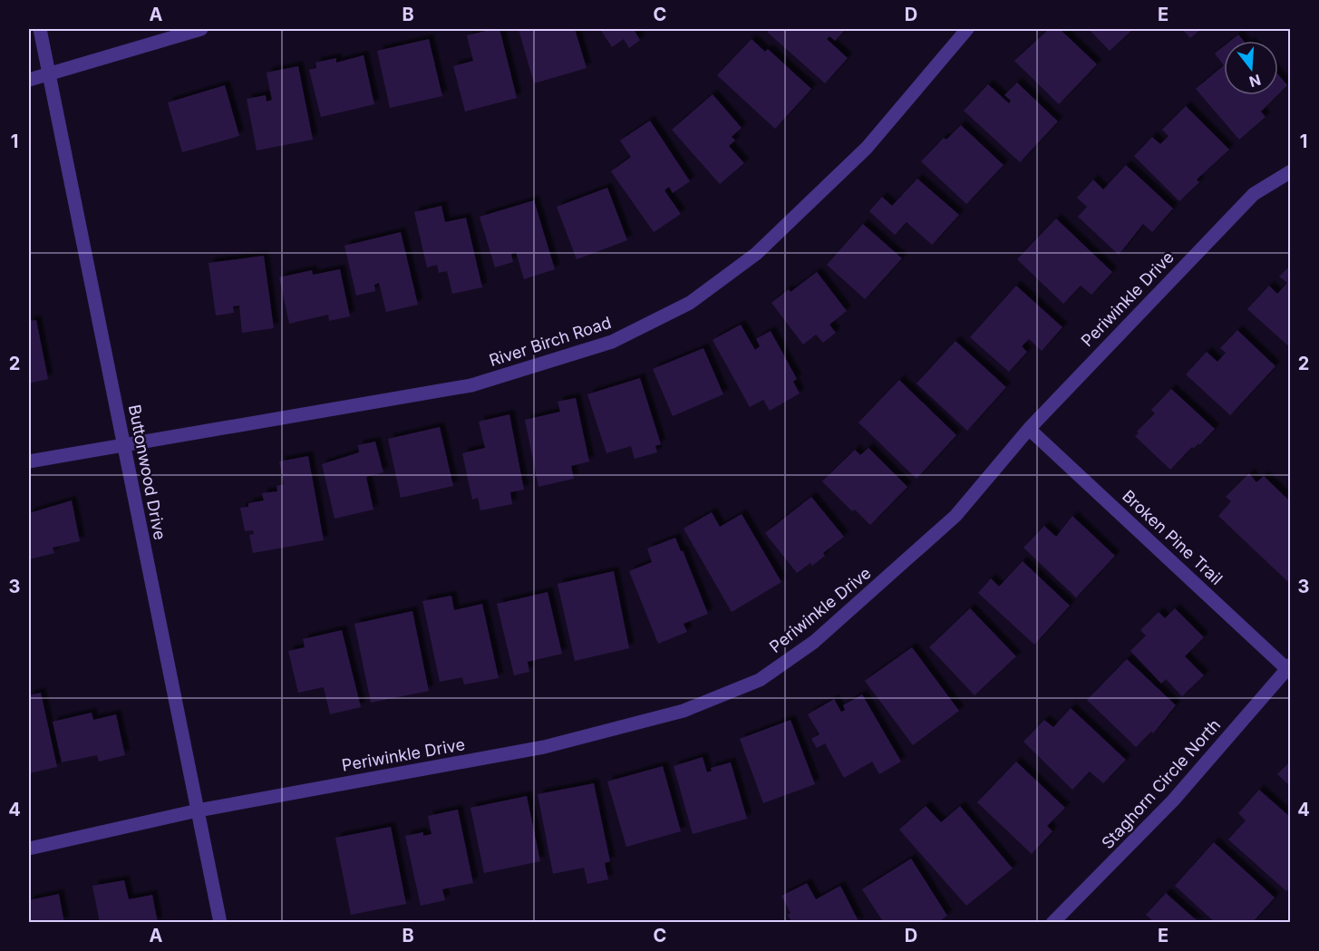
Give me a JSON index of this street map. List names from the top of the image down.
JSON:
{
  "streets": {
    "street": [
      "Periwinkle Drive",
      "River Birch Road",
      "Buttonwood Drive",
      "Broken Pine Trail",
      "Staghorn Circle North"
    ]
  },
  "crossings": [
    ["Periwinkle Drive", "Buttonwood Drive"],
    ["Periwinkle Drive", "Broken Pine Trail"],
    ["River Birch Road", "Buttonwood Drive"],
    ["Broken Pine Trail", "Staghorn Circle North"]
  ],
  "north": "bottom",
  "grid": {
    "columns": [
      "A",
      "B",
      "C",
      "D",
      "E"
    ],
    "rows": [
      "1",
      "2",
      "3",
      "4"
    ]
  }
}
